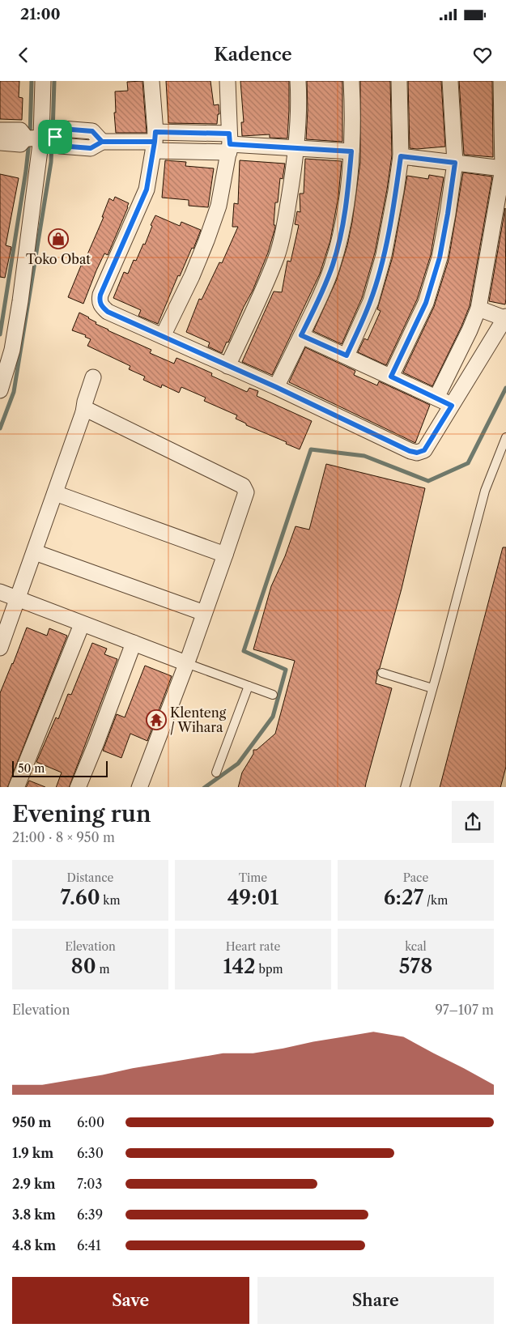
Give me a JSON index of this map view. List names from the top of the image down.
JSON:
{
  "places": {
    "shop": ["Toko Obat"],
    "temple": ["Klenteng / Wihara"]
  },
  "scale_bar": "50 m",
  "page": {
    "status": "21:00",
    "header": "Kadence",
    "scale": "50 m",
    "heading": ["Evening run", "21:00 · 8 × 950 m"],
    "stats": [
      ["Distance", "7.60 km"],
      ["Time", "49:01"],
      ["Pace", "6:27 /km"],
      ["Elevation", "80 m"],
      ["Heart rate", "142 bpm"],
      ["kcal", "578"]
    ],
    "chart": ["Elevation", "97–107 m"],
    "list": [
      {
        "name": "950 m",
        "note": "6:00"
      },
      {
        "name": "1.9 km",
        "note": "6:30"
      },
      {
        "name": "2.9 km",
        "note": "7:03"
      },
      {
        "name": "3.8 km",
        "note": "6:39"
      },
      {
        "name": "4.8 km",
        "note": "6:41"
      }
    ],
    "buttons": ["Save", "Share"]
  }
}
